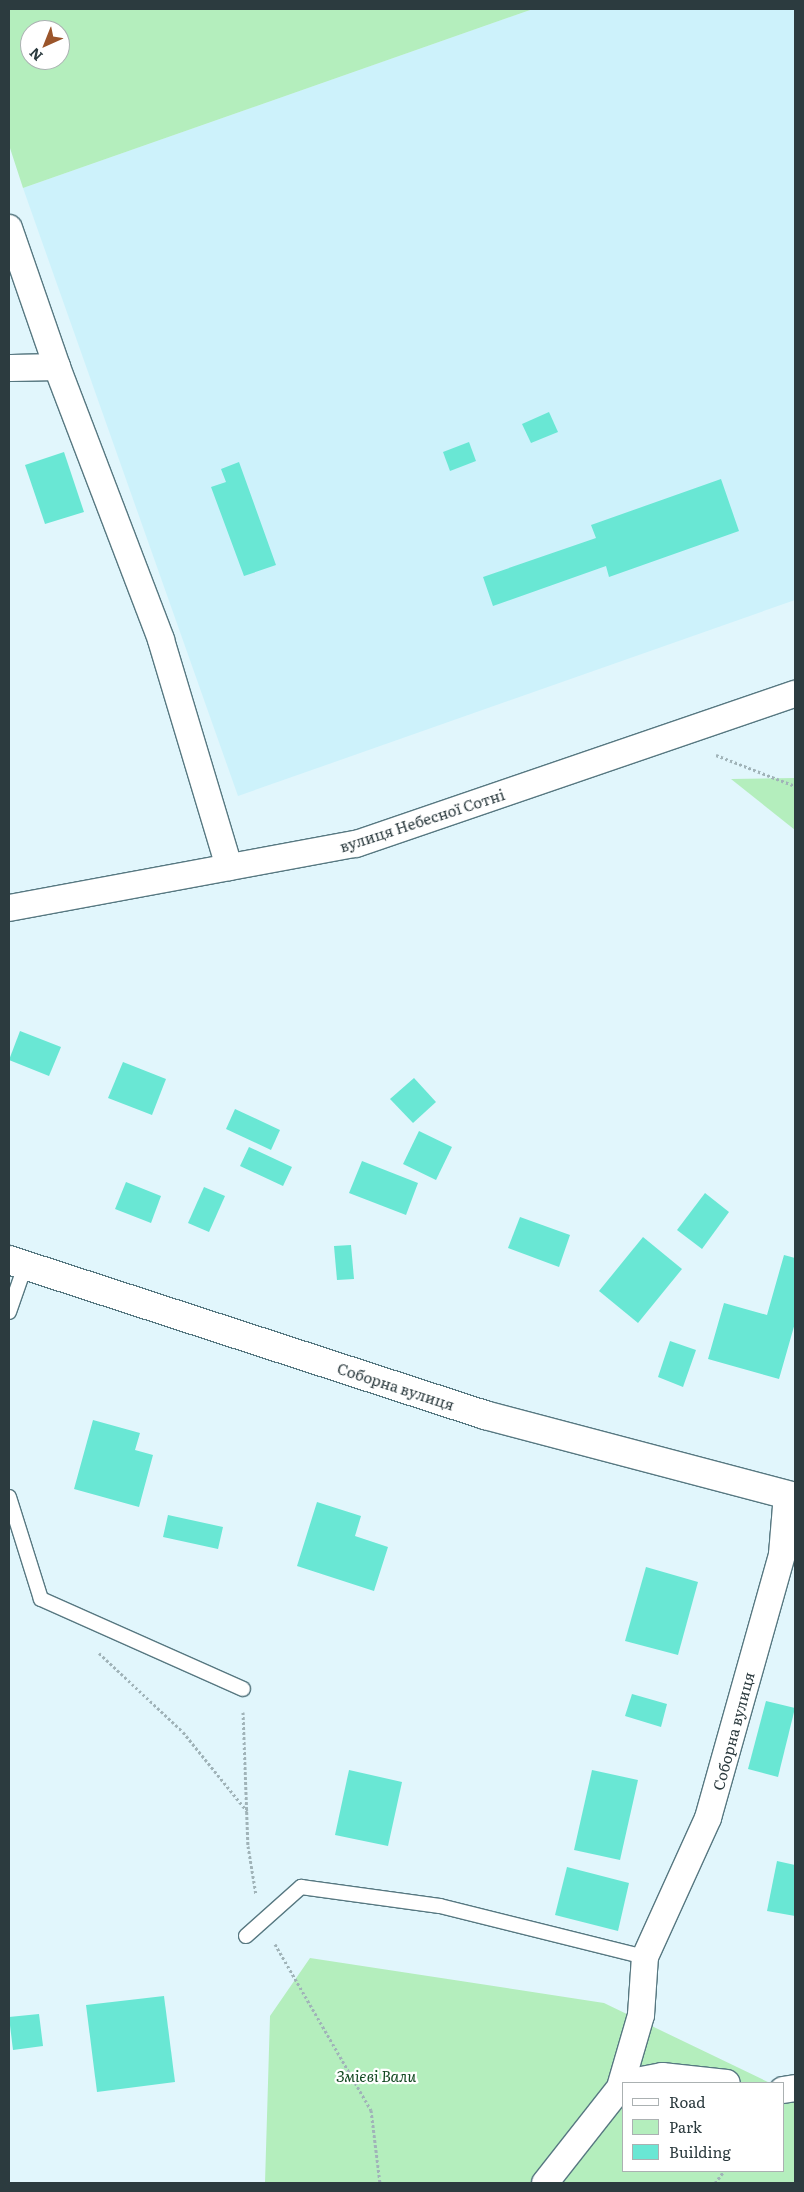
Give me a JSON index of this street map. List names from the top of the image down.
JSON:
{
  "streets": {
    "main road": ["Соборна вулиця"],
    "street": ["вулиця Небесної Сотні"]
  },
  "parks": ["Змієві Вали"],
  "legend": ["Road", "Park", "Building"],
  "north": "bottom left"
}
